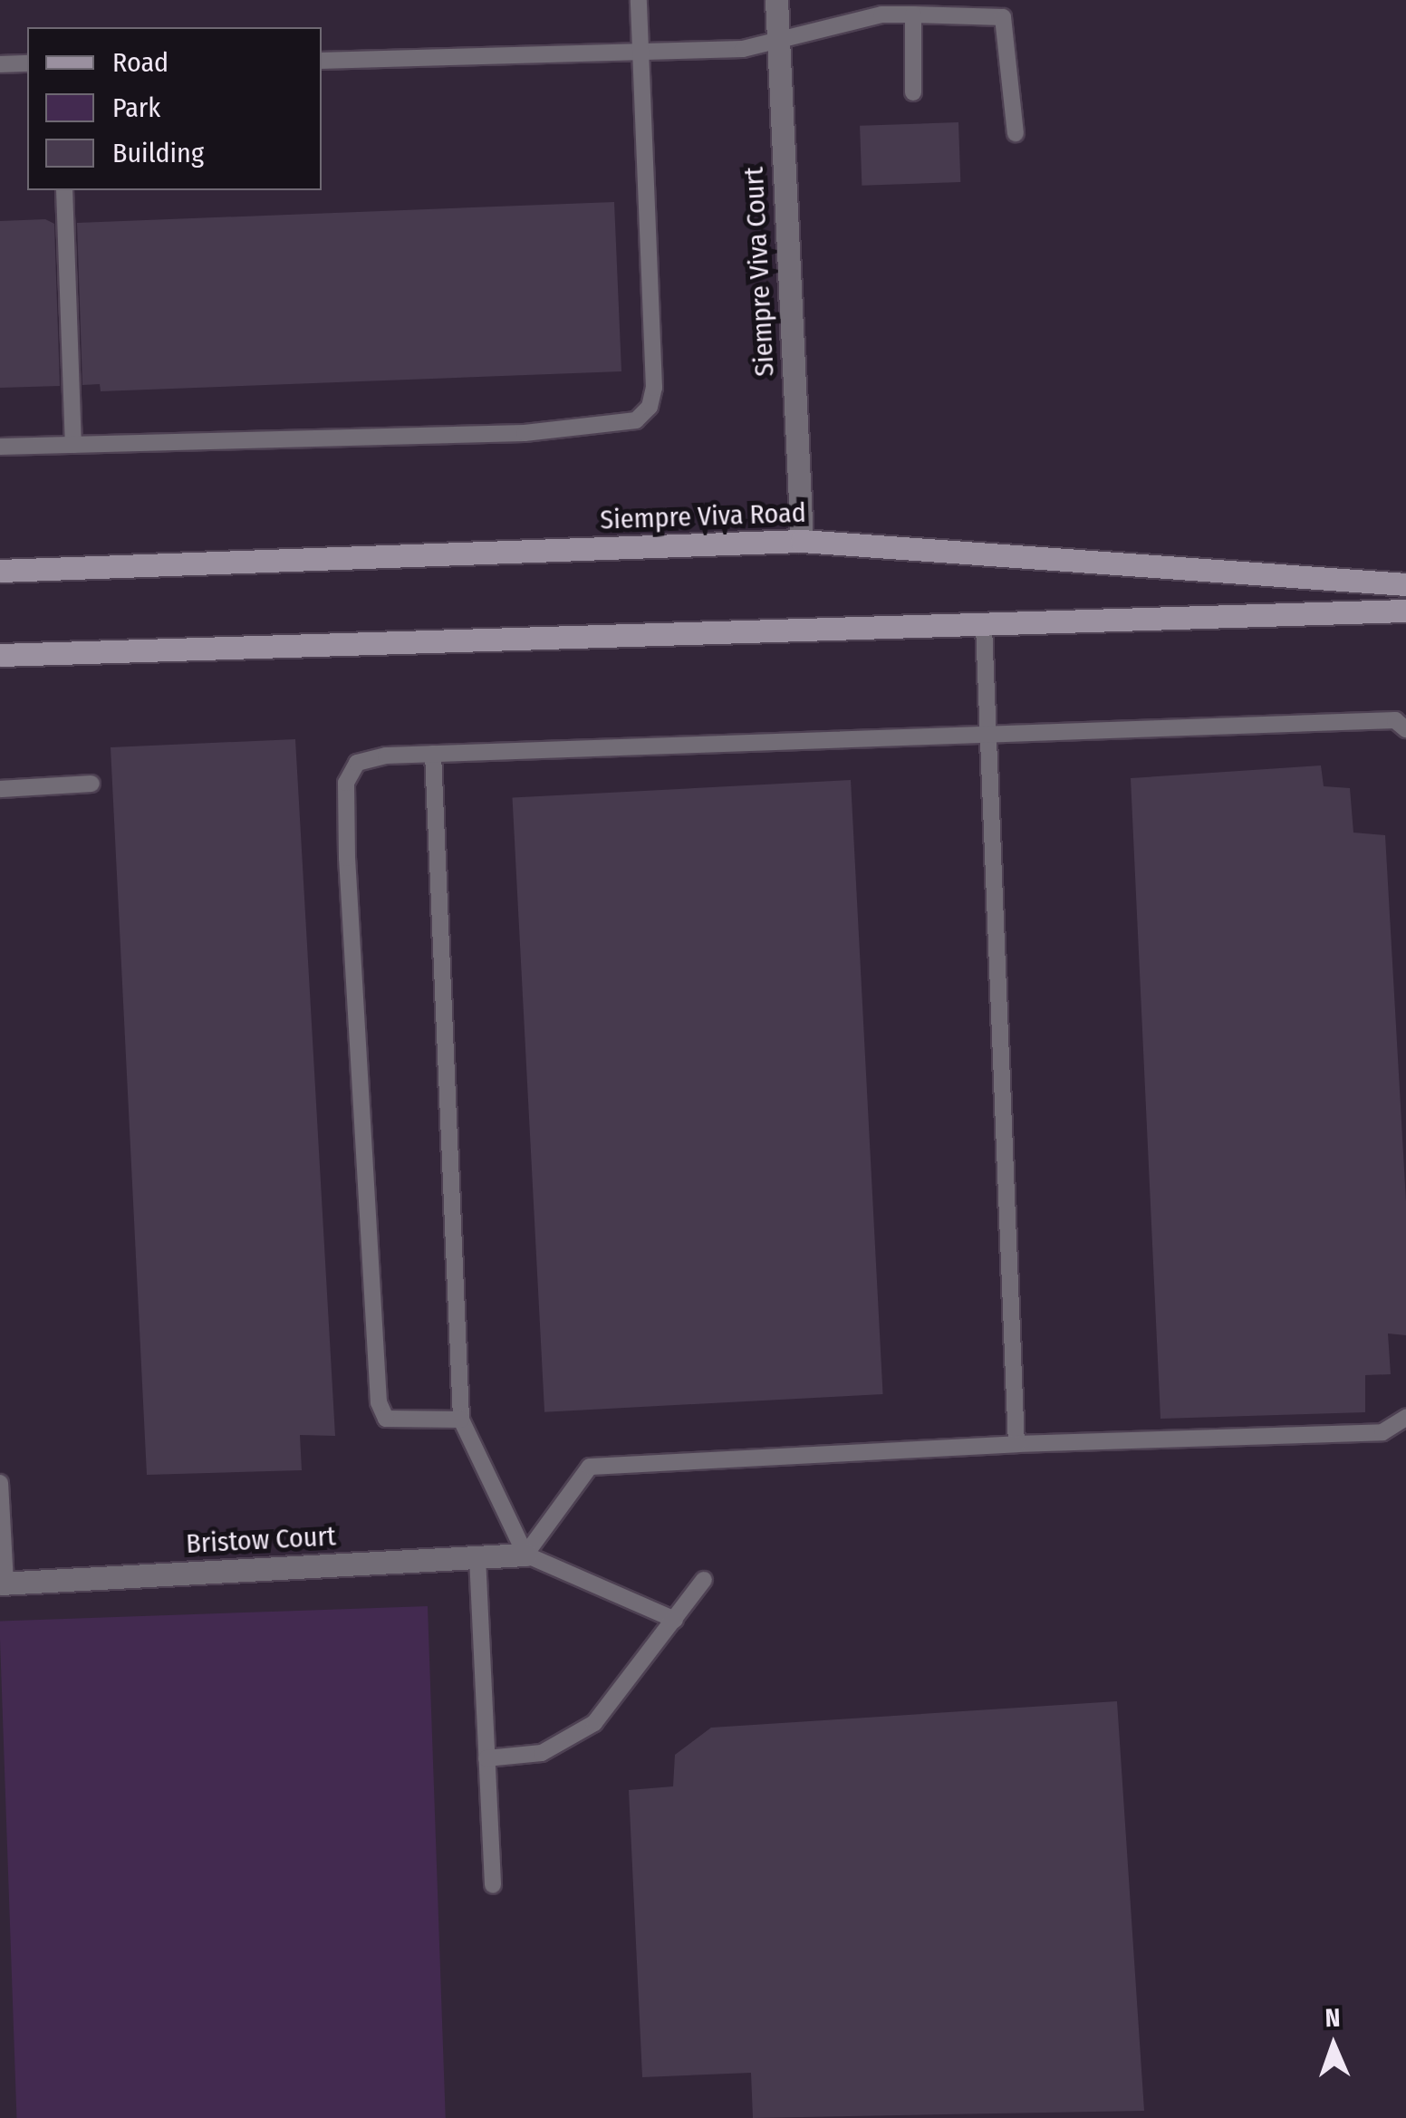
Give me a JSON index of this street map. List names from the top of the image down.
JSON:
{
  "streets": {
    "main road": ["Siempre Viva Road"],
    "street": ["Siempre Viva Court", "Bristow Court"]
  },
  "crossings": [
    ["Siempre Viva Court", "Siempre Viva Road"]
  ],
  "legend": ["Road", "Park", "Building"],
  "north": "top"
}
